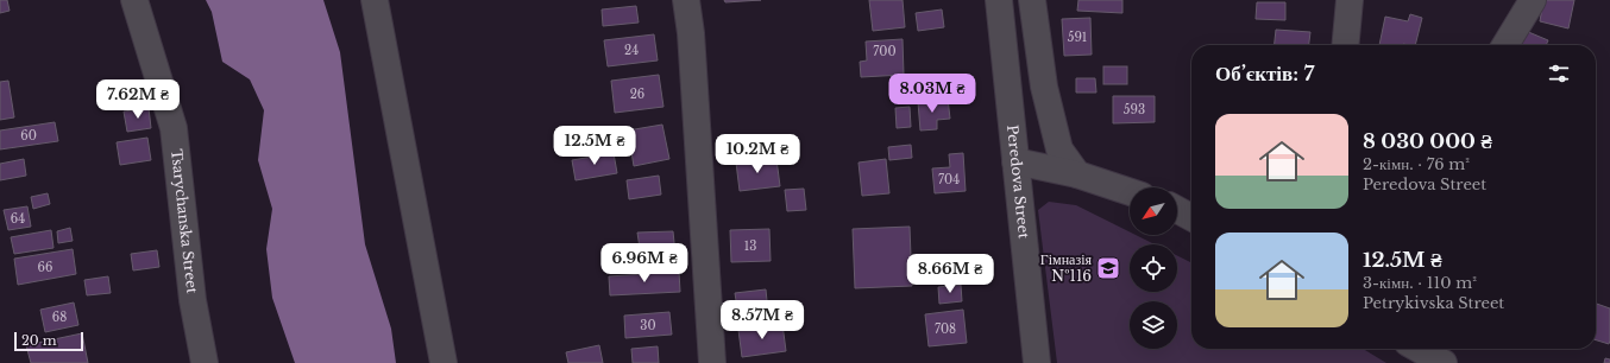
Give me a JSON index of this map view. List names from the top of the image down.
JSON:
{
  "streets": {
    "street": ["Peredova Street", "Tsarychanska Street"]
  },
  "places": {
    "school or university": ["Гімназія №116"]
  },
  "house_numbers": [
    "591",
    "24",
    "700",
    "26",
    "593",
    "60",
    "704",
    "64",
    "13",
    "66",
    "68",
    "30",
    "708"
  ],
  "scale_bar": "20 m",
  "north": "bottom left",
  "page": {
    "heading": "Об’єктів: 7",
    "price": [
      "8.03M ₴",
      "7.62M ₴",
      "12.5M ₴",
      "10.2M ₴",
      "6.96M ₴",
      "8.66M ₴",
      "8.57M ₴"
    ],
    "list": [
      {
        "name": "8 030 000 ₴",
        "note": "2-кімн. · 76 m² · Peredova Street"
      },
      {
        "name": "12.5M ₴",
        "note": "3-кімн. · 110 m² · Petrykivska Street"
      }
    ],
    "scale": "20 m"
  }
}
